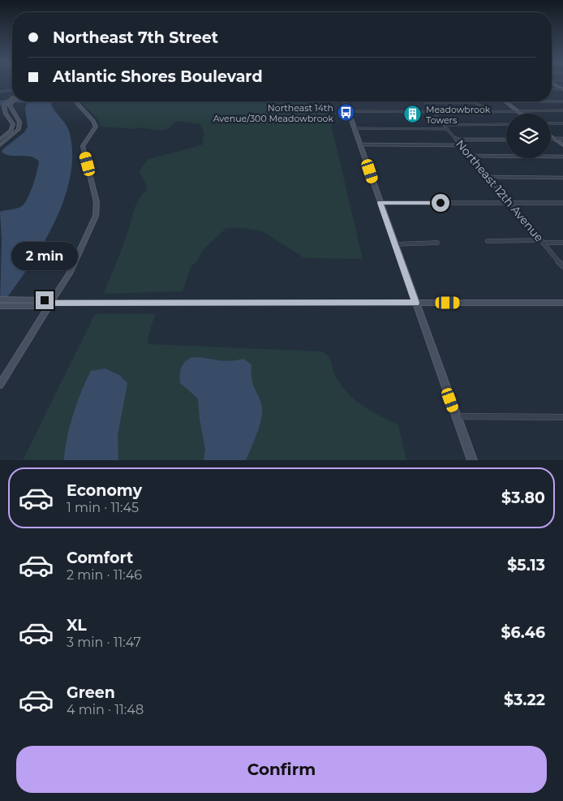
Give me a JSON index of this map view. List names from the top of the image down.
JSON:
{
  "streets": {
    "street": ["Northeast 12th Avenue"]
  },
  "places": {
    "bus stop": ["Northeast 14th Avenue/300 Meadowbrook"],
    "building": ["Meadowbrook Towers"]
  },
  "page": {
    "banner": ["Northeast 7th Street", "Atlantic Shores Boulevard"],
    "bubble": "2 min",
    "list": [
      {
        "name": "Economy",
        "note": "1 min · 11:45",
        "value": "$3.80"
      },
      {
        "name": "Comfort",
        "note": "2 min · 11:46",
        "value": "$5.13"
      },
      {
        "name": "XL",
        "note": "3 min · 11:47",
        "value": "$6.46"
      },
      {
        "name": "Green",
        "note": "4 min · 11:48",
        "value": "$3.22"
      }
    ],
    "buttons": "Confirm"
  }
}
